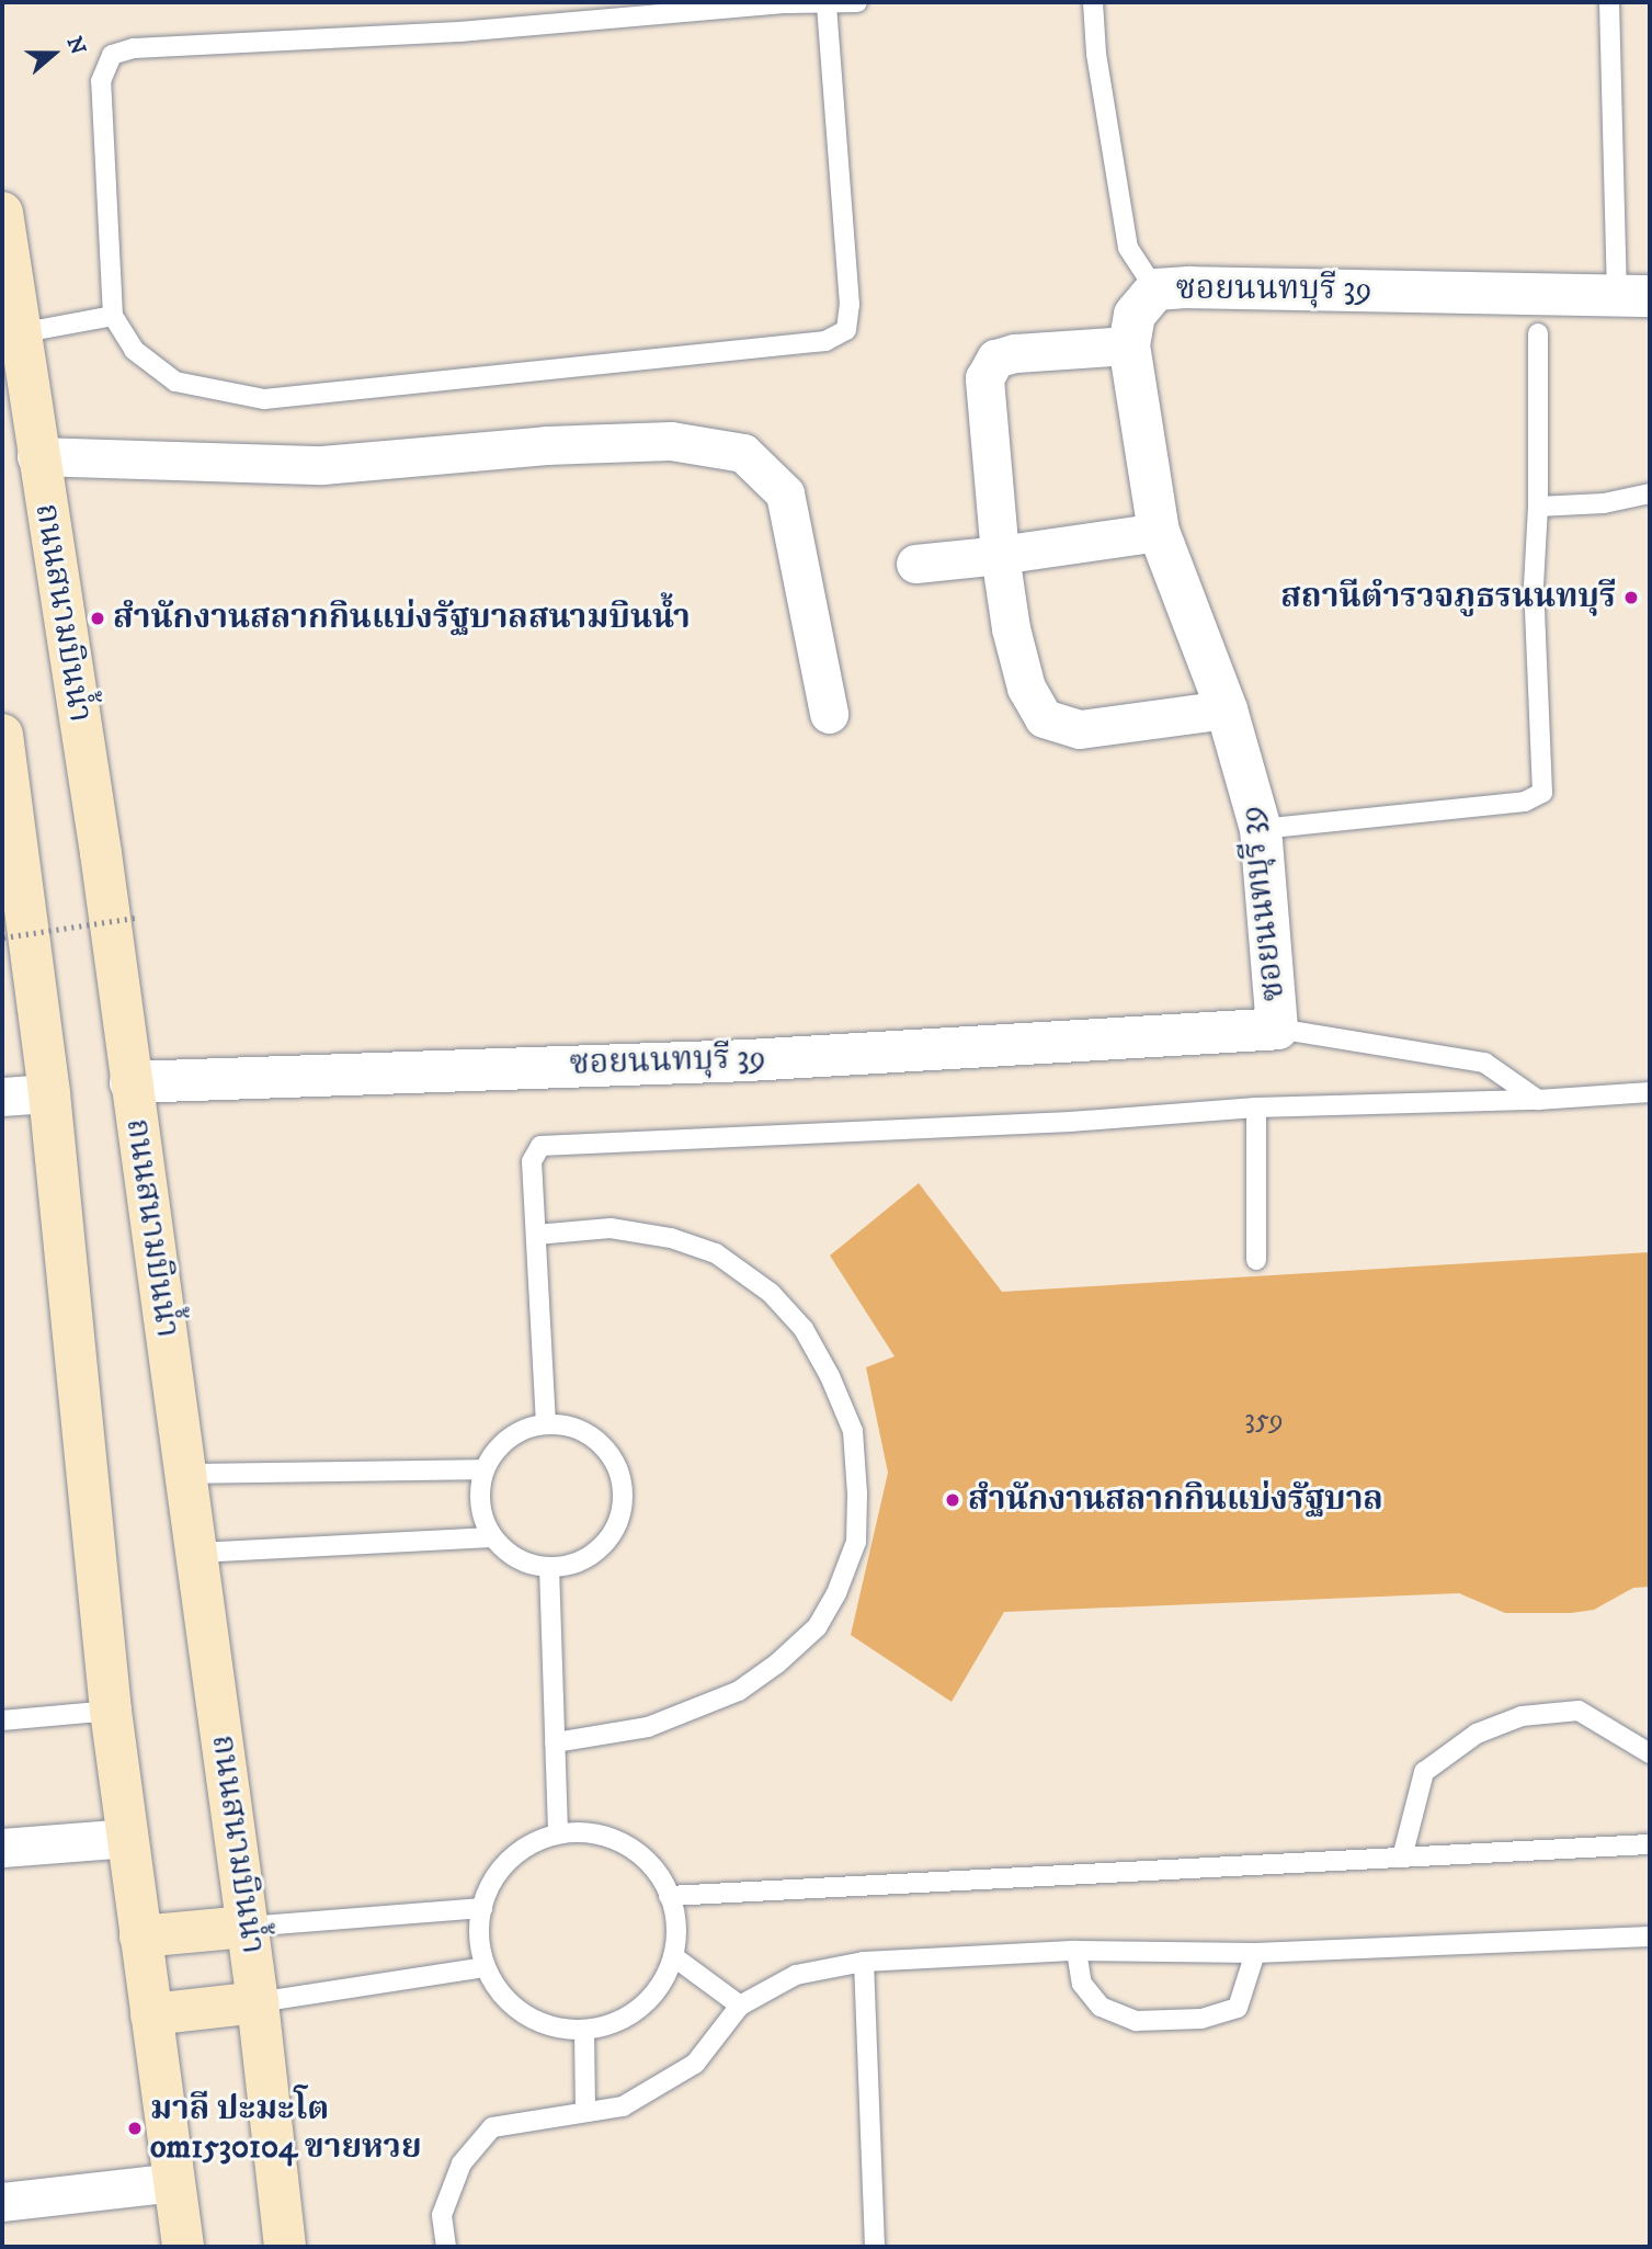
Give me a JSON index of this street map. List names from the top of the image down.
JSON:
{
  "streets": {
    "main road": ["ถนนสนามบินน้ำ"],
    "street": ["ซอยนนทบุรี 39"]
  },
  "crossings": [
    ["ซอยนนทบุรี 39", "ถนนสนามบินน้ำ"]
  ],
  "places": [
    "สถานีตำรวจภูธรนนทบุรี",
    "สำนักงานสลากกินแบ่งรัฐบาลสนามบินน้ำ",
    "สำนักงานสลากกินแบ่งรัฐบาล",
    "มาลี ปะมะโต om1530104 ขายหวย"
  ],
  "house_numbers": ["359"],
  "north": "right"
}
